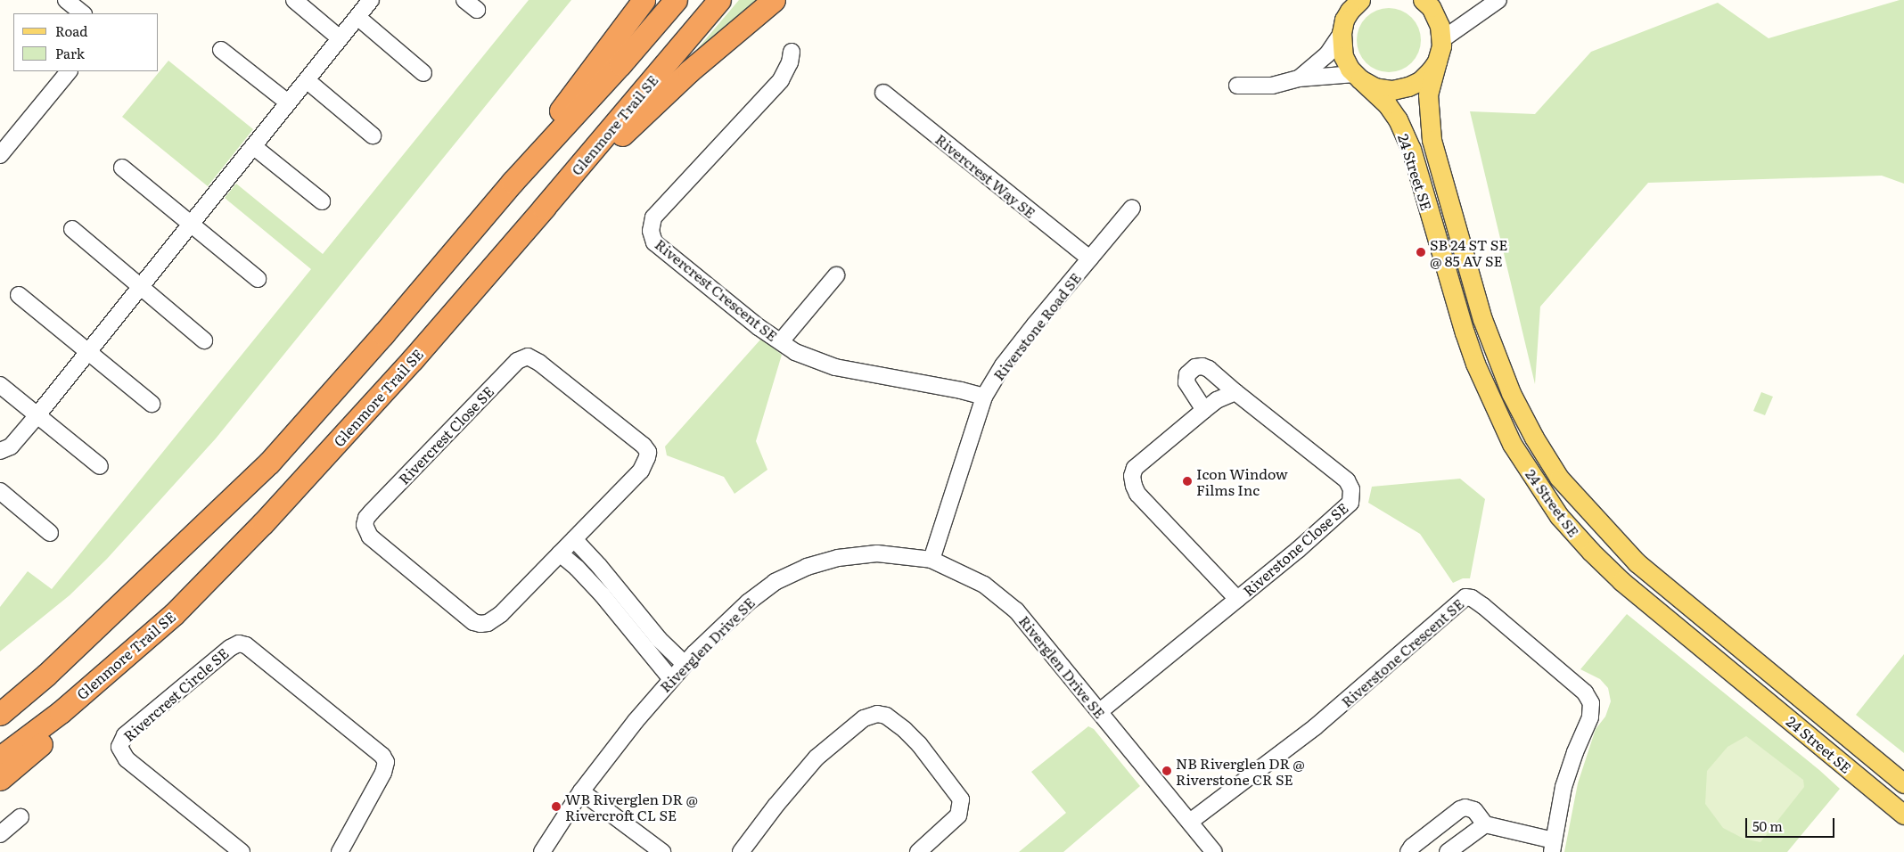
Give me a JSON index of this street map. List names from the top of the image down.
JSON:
{
  "streets": {
    "highway": ["Glenmore Trail SE"],
    "main road": ["24 Street SE"],
    "street": [
      "Rivercrest Way SE",
      "Rivercrest Crescent SE",
      "Riverstone Road SE",
      "Rivercrest Close SE",
      "Riverstone Close SE",
      "Riverglen Drive SE",
      "Riverstone Crescent SE",
      "Rivercrest Circle SE"
    ]
  },
  "crossings": [
    ["Rivercrest Way SE", "Riverstone Road SE"],
    ["Rivercrest Crescent SE", "Riverstone Road SE"],
    ["Riverstone Road SE", "Riverglen Drive SE"],
    ["Riverstone Close SE", "Riverglen Drive SE"],
    ["Riverglen Drive SE", "Riverstone Crescent SE"]
  ],
  "places": [
    "SB 24 ST SE @ 85 AV SE",
    "Icon Window Films Inc",
    "NB Riverglen DR @ Riverstone CR SE",
    "WB Riverglen DR @ Rivercroft CL SE"
  ],
  "legend": ["Road", "Park"],
  "scale_bar": "50 m"
}
